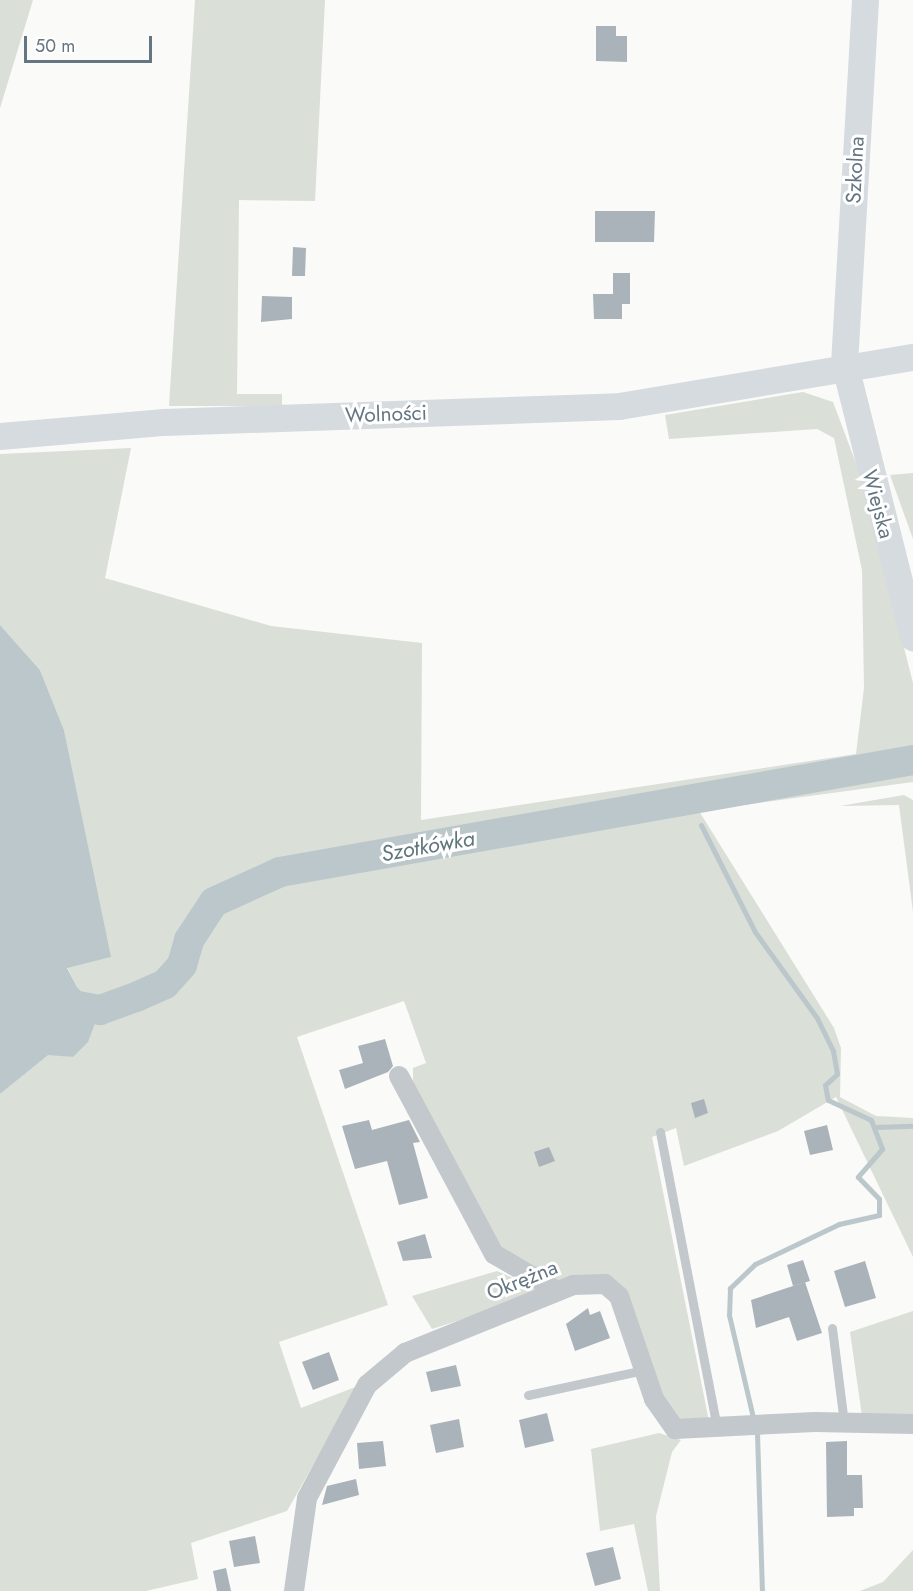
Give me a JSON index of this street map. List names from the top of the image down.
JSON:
{
  "streets": {
    "main road": ["Szkolna", "Wolności", "Wiejska"],
    "street": ["Okrężna"]
  },
  "crossings": [
    ["Szkolna", "Wolności"],
    ["Szkolna", "Wiejska"],
    ["Wolności", "Wiejska"]
  ],
  "water": ["Szotkówka"],
  "scale_bar": "50 m"
}
